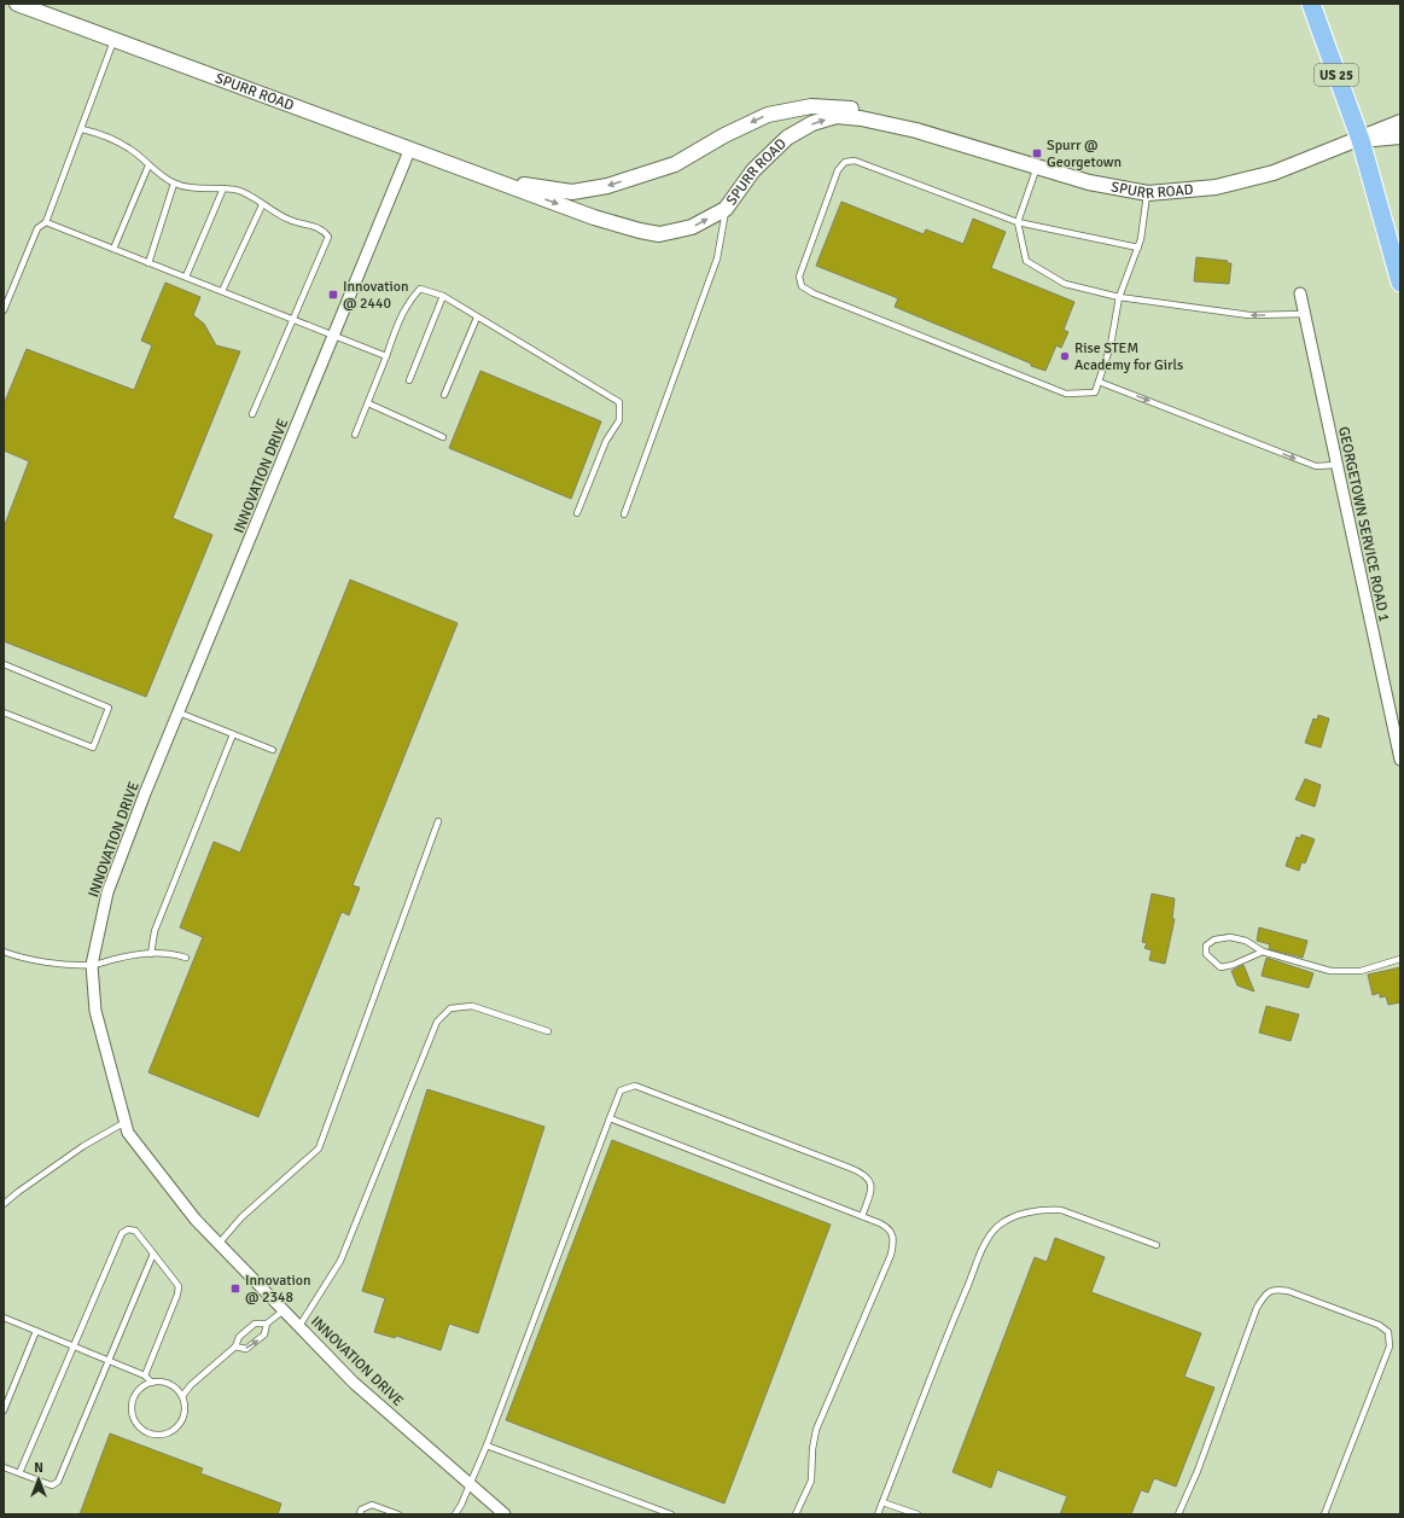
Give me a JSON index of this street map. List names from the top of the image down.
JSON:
{
  "streets": {
    "main road": ["US 25"],
    "street": ["SPURR ROAD", "INNOVATION DRIVE", "GEORGETOWN SERVICE ROAD 1"]
  },
  "crossings": [
    ["US 25", "SPURR ROAD"],
    ["SPURR ROAD", "INNOVATION DRIVE"]
  ],
  "places": {
    "transit": ["Spurr @ Georgetown", "Innovation @ 2440", "Innovation @ 2348"],
    "other": ["Rise STEM Academy for Girls"]
  },
  "north": "top"
}
